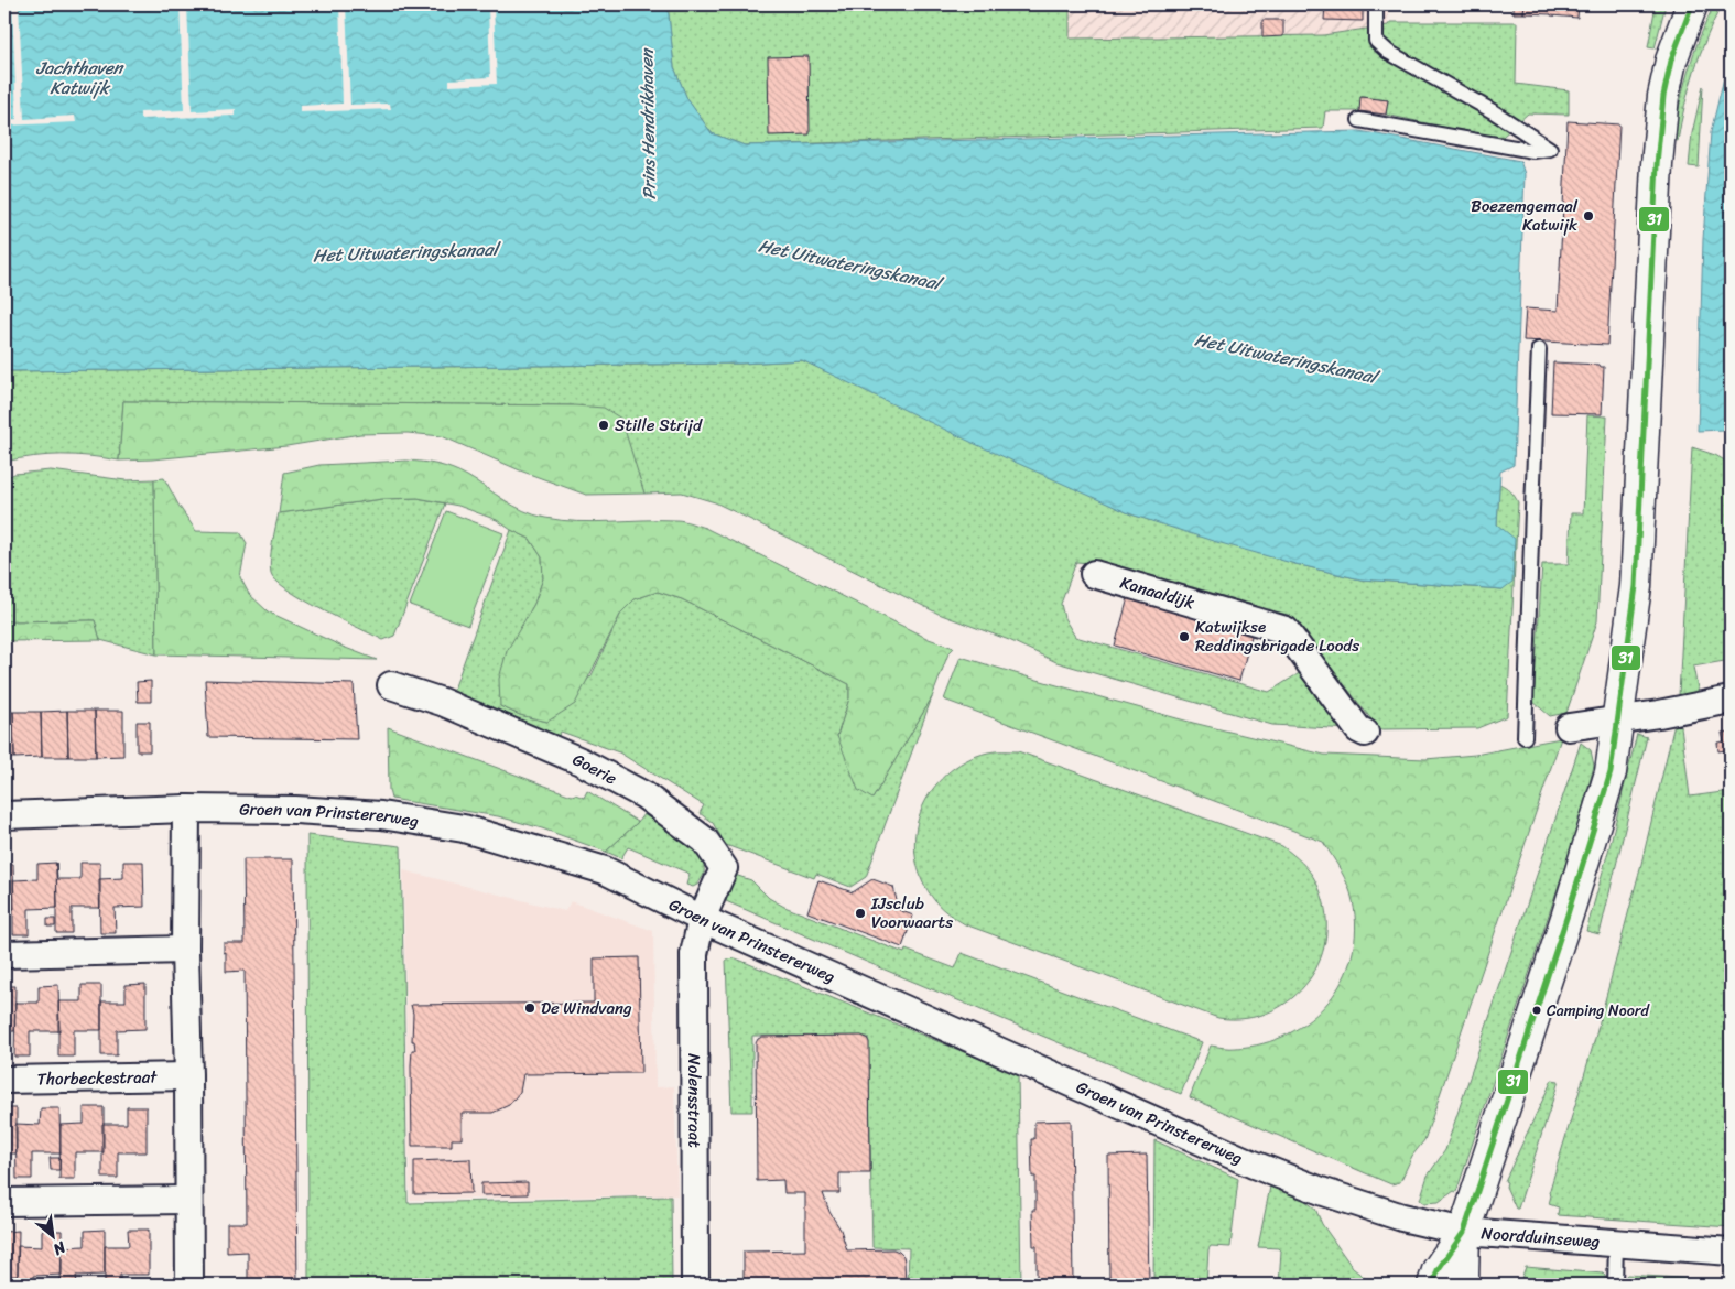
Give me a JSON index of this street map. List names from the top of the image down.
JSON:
{
  "streets": {
    "street": [
      "Kanaaldijk",
      "Goerie",
      "Groen van Prinstererweg",
      "Thorbeckestraat",
      "Nolensstraat",
      "Noordduinseweg"
    ]
  },
  "crossings": [
    ["Goerie", "Groen van Prinstererweg"],
    ["Goerie", "Nolensstraat"],
    ["Groen van Prinstererweg", "Nolensstraat"],
    ["Groen van Prinstererweg", "Noordduinseweg"]
  ],
  "water": ["Jachthaven Katwijk", "Prins Hendrikhaven", "Het Uitwateringskanaal"],
  "places": [
    "Boezemgemaal Katwijk",
    "Stille Strijd",
    "Katwijkse Reddingsbrigade Loods",
    "IJsclub Voorwaarts",
    "De Windvang",
    "Camping Noord"
  ],
  "lines": ["transit line 31"],
  "north": "bottom right"
}
